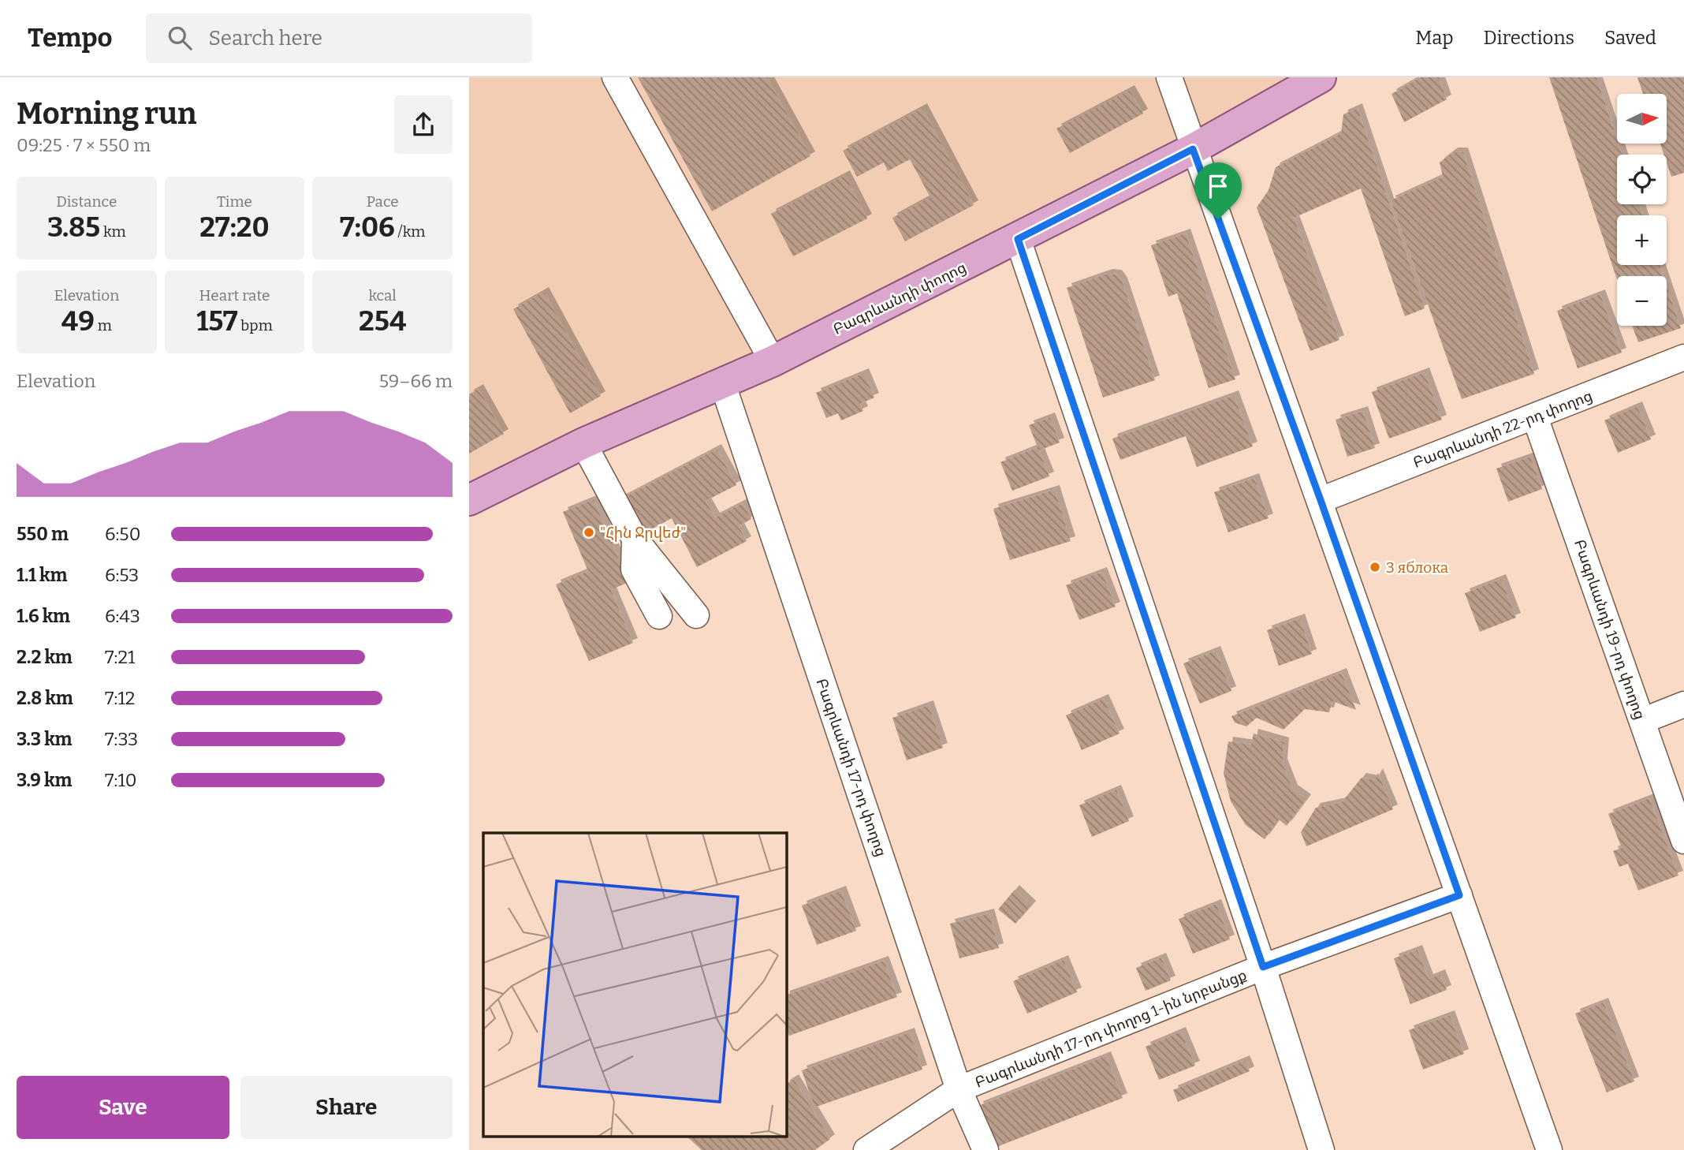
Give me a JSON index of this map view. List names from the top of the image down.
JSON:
{
  "streets": {
    "main road": ["Բագրևանդի փողոց"],
    "street": [
      "Բագրևանդի 22-րդ փողոց",
      "Բագրևանդի 19-րդ փողոց",
      "Բագրևանդի 17-րդ փողոց",
      "Բագրևանդի 17-րդ փողոց 1-ին նրբանցք"
    ]
  },
  "crossings": [
    ["Բագրևանդի փողոց", "Բագրևանդի 17-րդ փողոց"],
    ["Բագրևանդի 22-րդ փողոց", "Բագրևանդի 19-րդ փողոց"],
    ["Բագրևանդի 17-րդ փողոց", "Բագրևանդի 17-րդ փողոց 1-ին նրբանցք"]
  ],
  "places": ["\"Հին Ջրվեժ\"", "3 яблока"],
  "north": "right",
  "page": {
    "header": "Tempo",
    "search": "Search here",
    "nav": ["Map", "Directions", "Saved"],
    "heading": ["Morning run", "09:25 · 7 × 550 m"],
    "map_buttons": ["+", "−"],
    "stats": [
      ["Distance", "3.85 km"],
      ["Time", "27:20"],
      ["Pace", "7:06 /km"],
      ["Elevation", "49 m"],
      ["Heart rate", "157 bpm"],
      ["kcal", "254"]
    ],
    "chart": ["Elevation", "59–66 m"],
    "list": [
      {
        "name": "550 m",
        "note": "6:50"
      },
      {
        "name": "1.1 km",
        "note": "6:53"
      },
      {
        "name": "1.6 km",
        "note": "6:43"
      },
      {
        "name": "2.2 km",
        "note": "7:21"
      },
      {
        "name": "2.8 km",
        "note": "7:12"
      },
      {
        "name": "3.3 km",
        "note": "7:33"
      },
      {
        "name": "3.9 km",
        "note": "7:10"
      }
    ],
    "buttons": ["Save", "Share"]
  }
}
